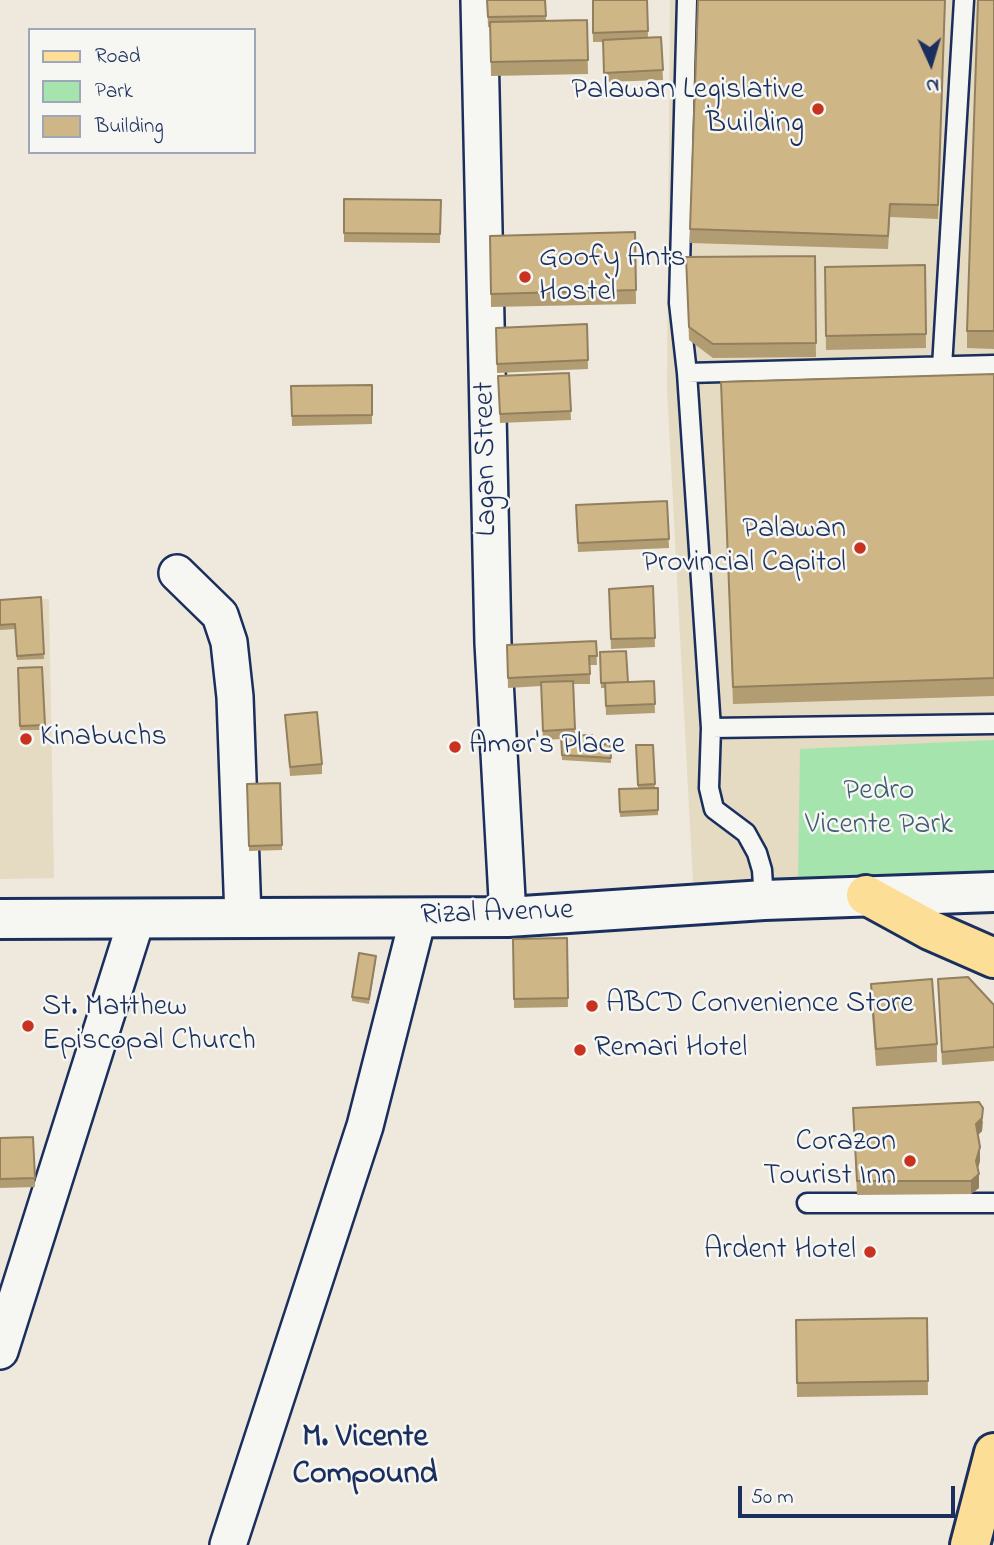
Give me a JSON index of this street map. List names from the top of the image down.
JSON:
{
  "streets": {
    "street": ["Lagan Street", "Rizal Avenue"]
  },
  "crossings": [
    ["Lagan Street", "Rizal Avenue"]
  ],
  "districts": ["M. Vicente Compound"],
  "parks": ["Pedro Vicente Park"],
  "places": [
    "Palawan Legislative Building",
    "Goofy Ants Hostel",
    "Palawan Provincial Capitol",
    "Kinabuchs",
    "Amor's Place",
    "ABCD Convenience Store",
    "St. Matthew Episcopal Church",
    "Remari Hotel",
    "Corazon Tourist Inn",
    "Ardent Hotel"
  ],
  "legend": ["Road", "Park", "Building"],
  "scale_bar": "50 m",
  "north": "bottom"
}
